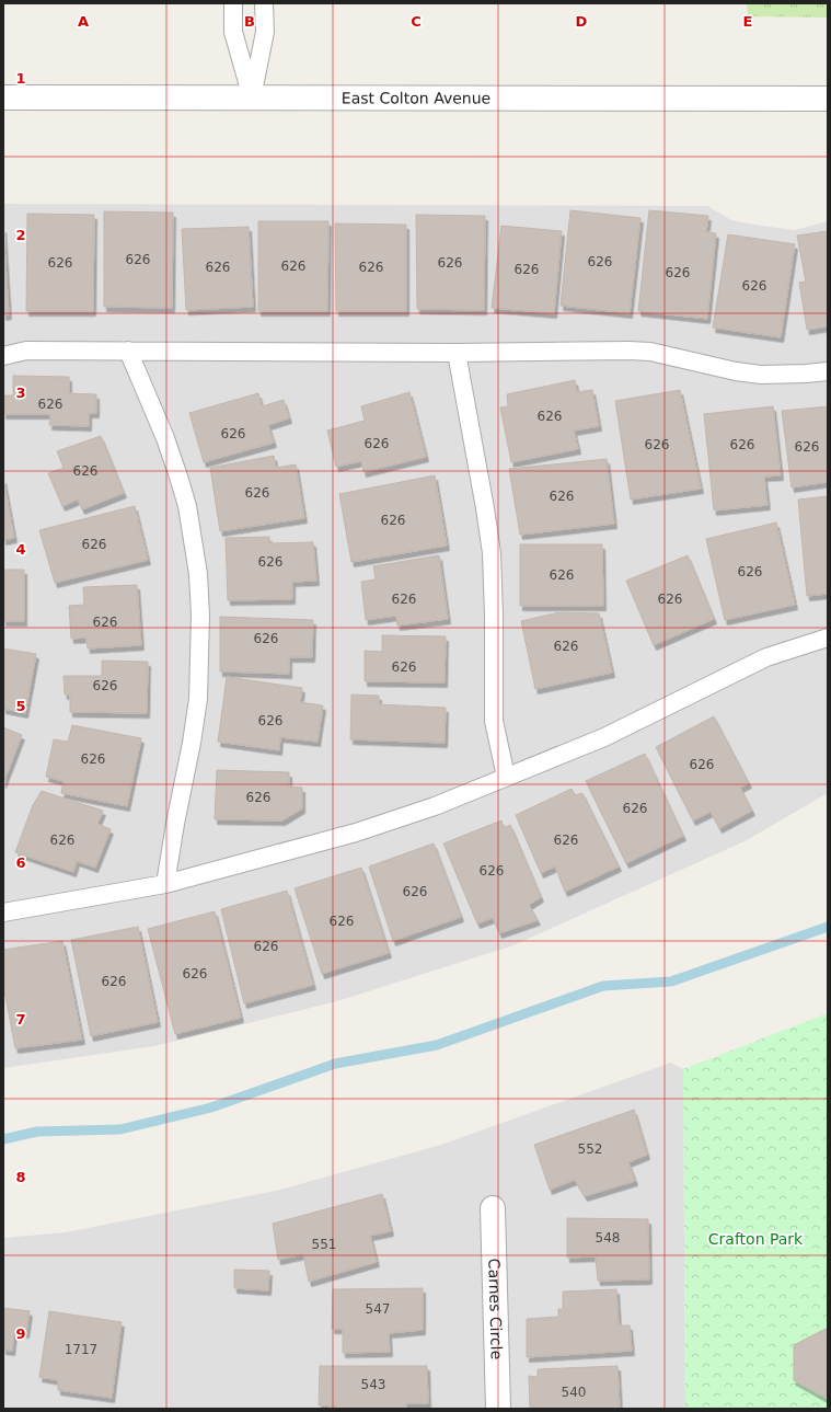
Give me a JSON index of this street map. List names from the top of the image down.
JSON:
{
  "streets": {
    "street": ["East Colton Avenue", "Carnes Circle"]
  },
  "parks": ["Crafton Park"],
  "house_numbers": [
    "626",
    "626",
    "626",
    "626",
    "626",
    "626",
    "626",
    "626",
    "626",
    "626",
    "626",
    "626",
    "626",
    "626",
    "626",
    "626",
    "626",
    "626",
    "626",
    "626",
    "626",
    "626",
    "626",
    "626",
    "626",
    "626",
    "626",
    "626",
    "626",
    "626",
    "626",
    "626",
    "626",
    "626",
    "626",
    "626",
    "626",
    "626",
    "626",
    "626",
    "626",
    "626",
    "626",
    "626",
    "626",
    "552",
    "548",
    "551",
    "547",
    "1717",
    "543",
    "540"
  ],
  "grid": {
    "columns": [
      "A",
      "B",
      "C",
      "D",
      "E"
    ],
    "rows": [
      "1",
      "2",
      "3",
      "4",
      "5",
      "6",
      "7",
      "8",
      "9"
    ]
  }
}
